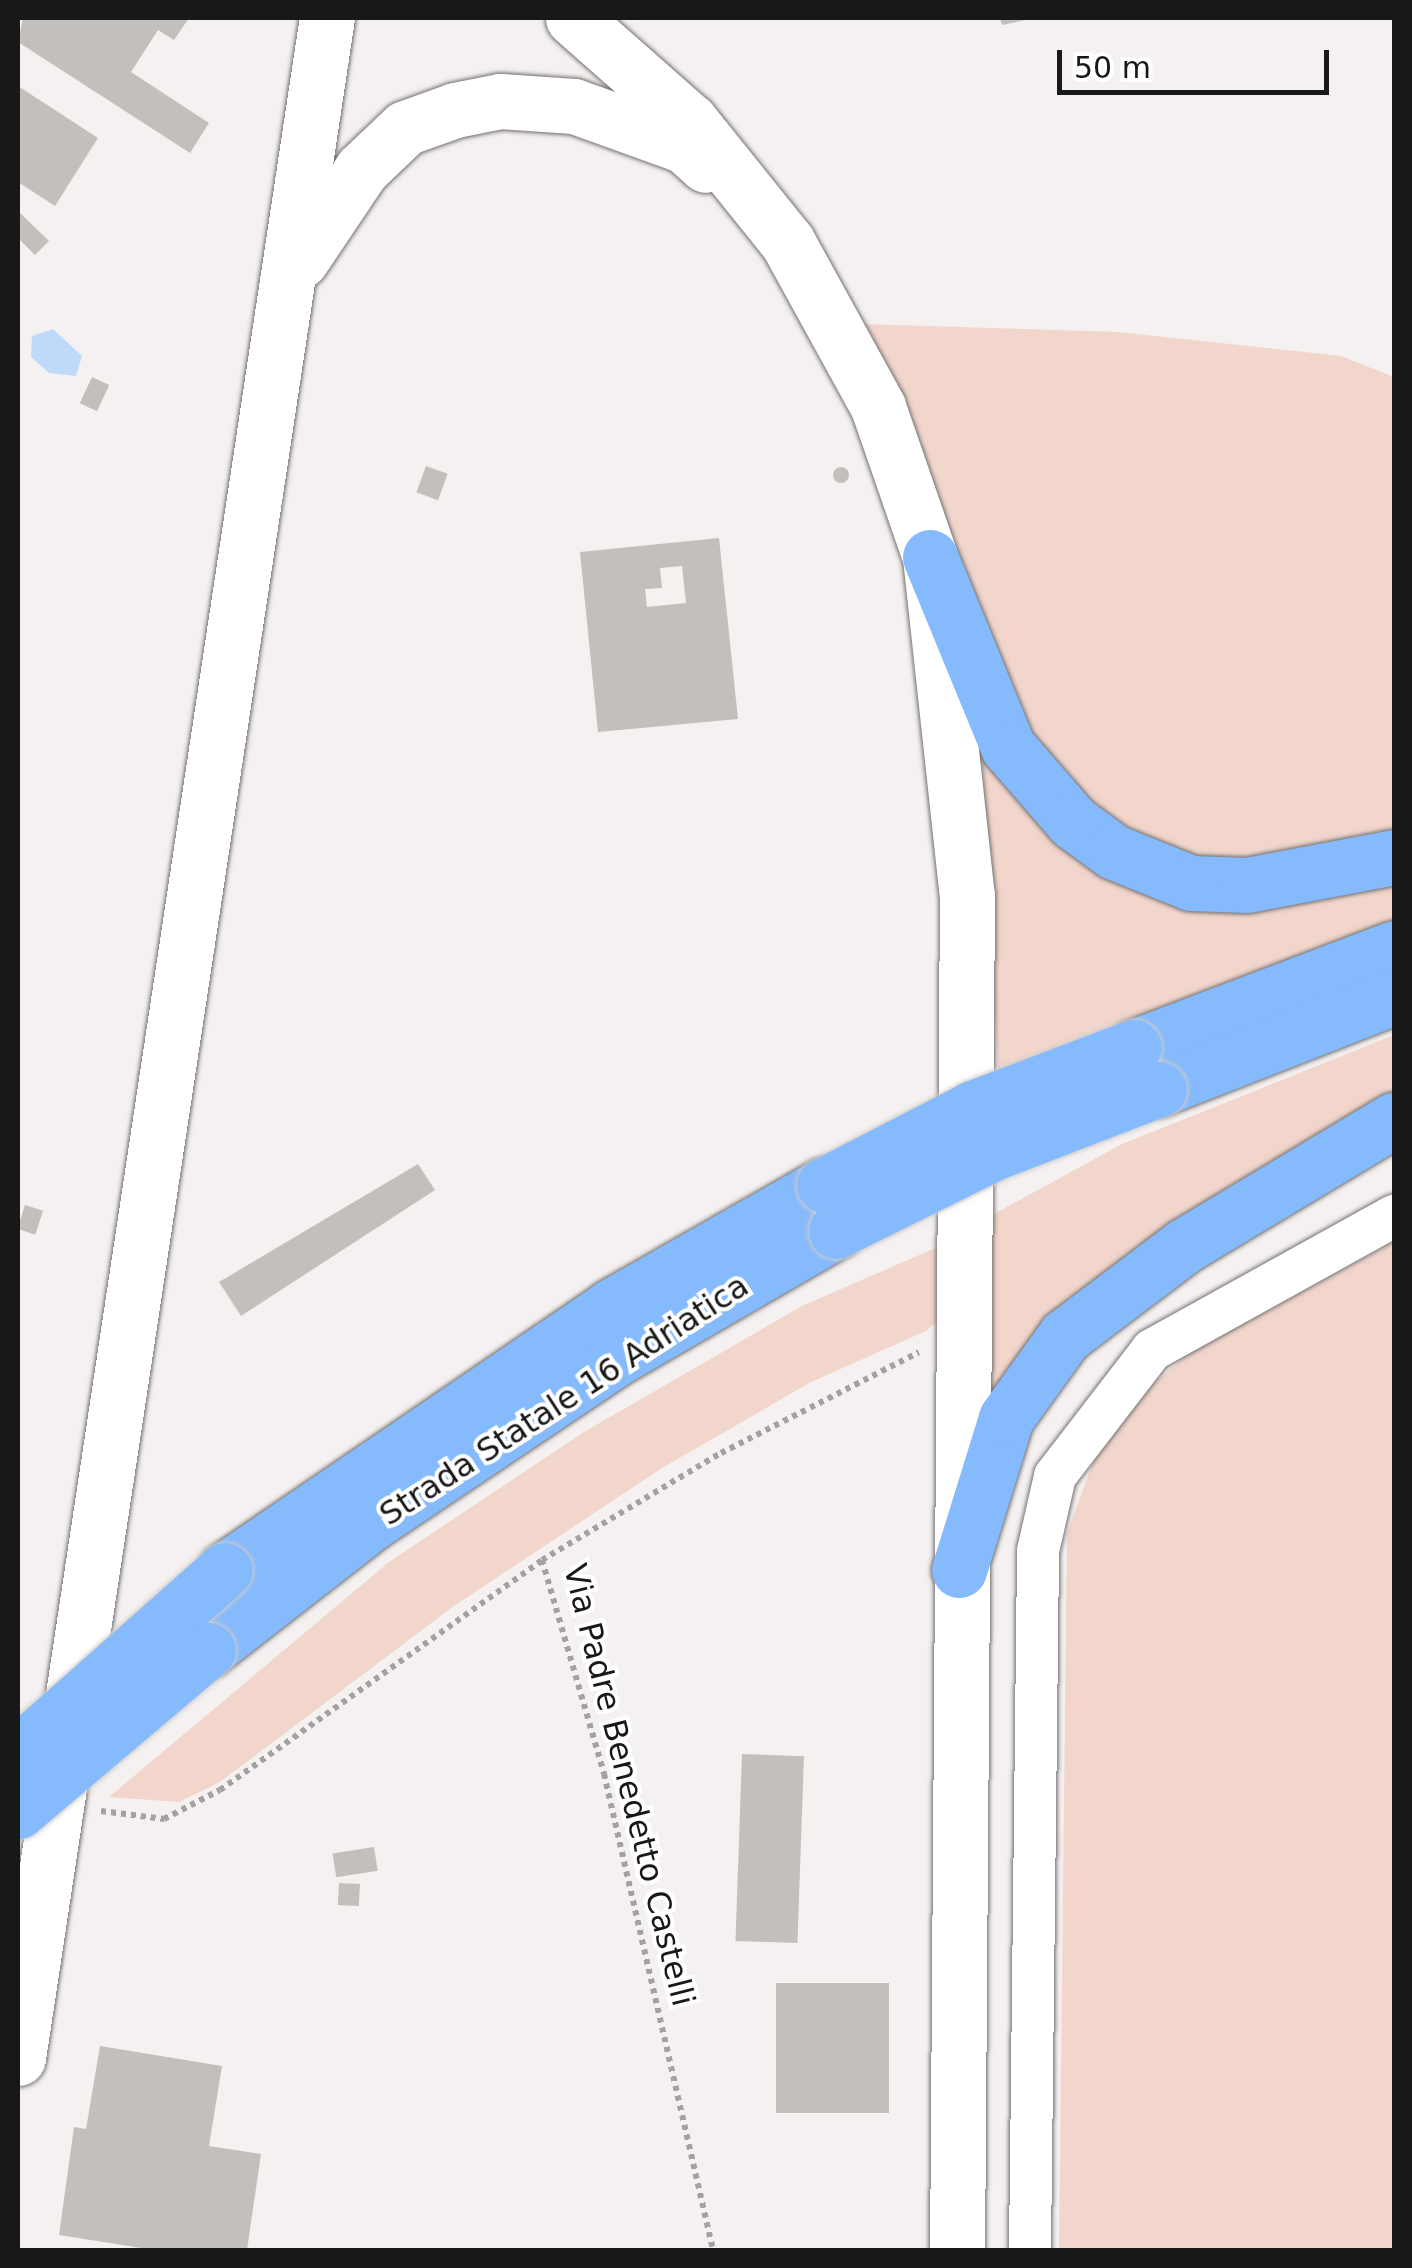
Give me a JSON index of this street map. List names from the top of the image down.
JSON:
{
  "streets": {
    "highway": ["Strada Statale 16 Adriatica"],
    "path": ["Via Padre Benedetto Castelli"]
  },
  "scale_bar": "50 m"
}
